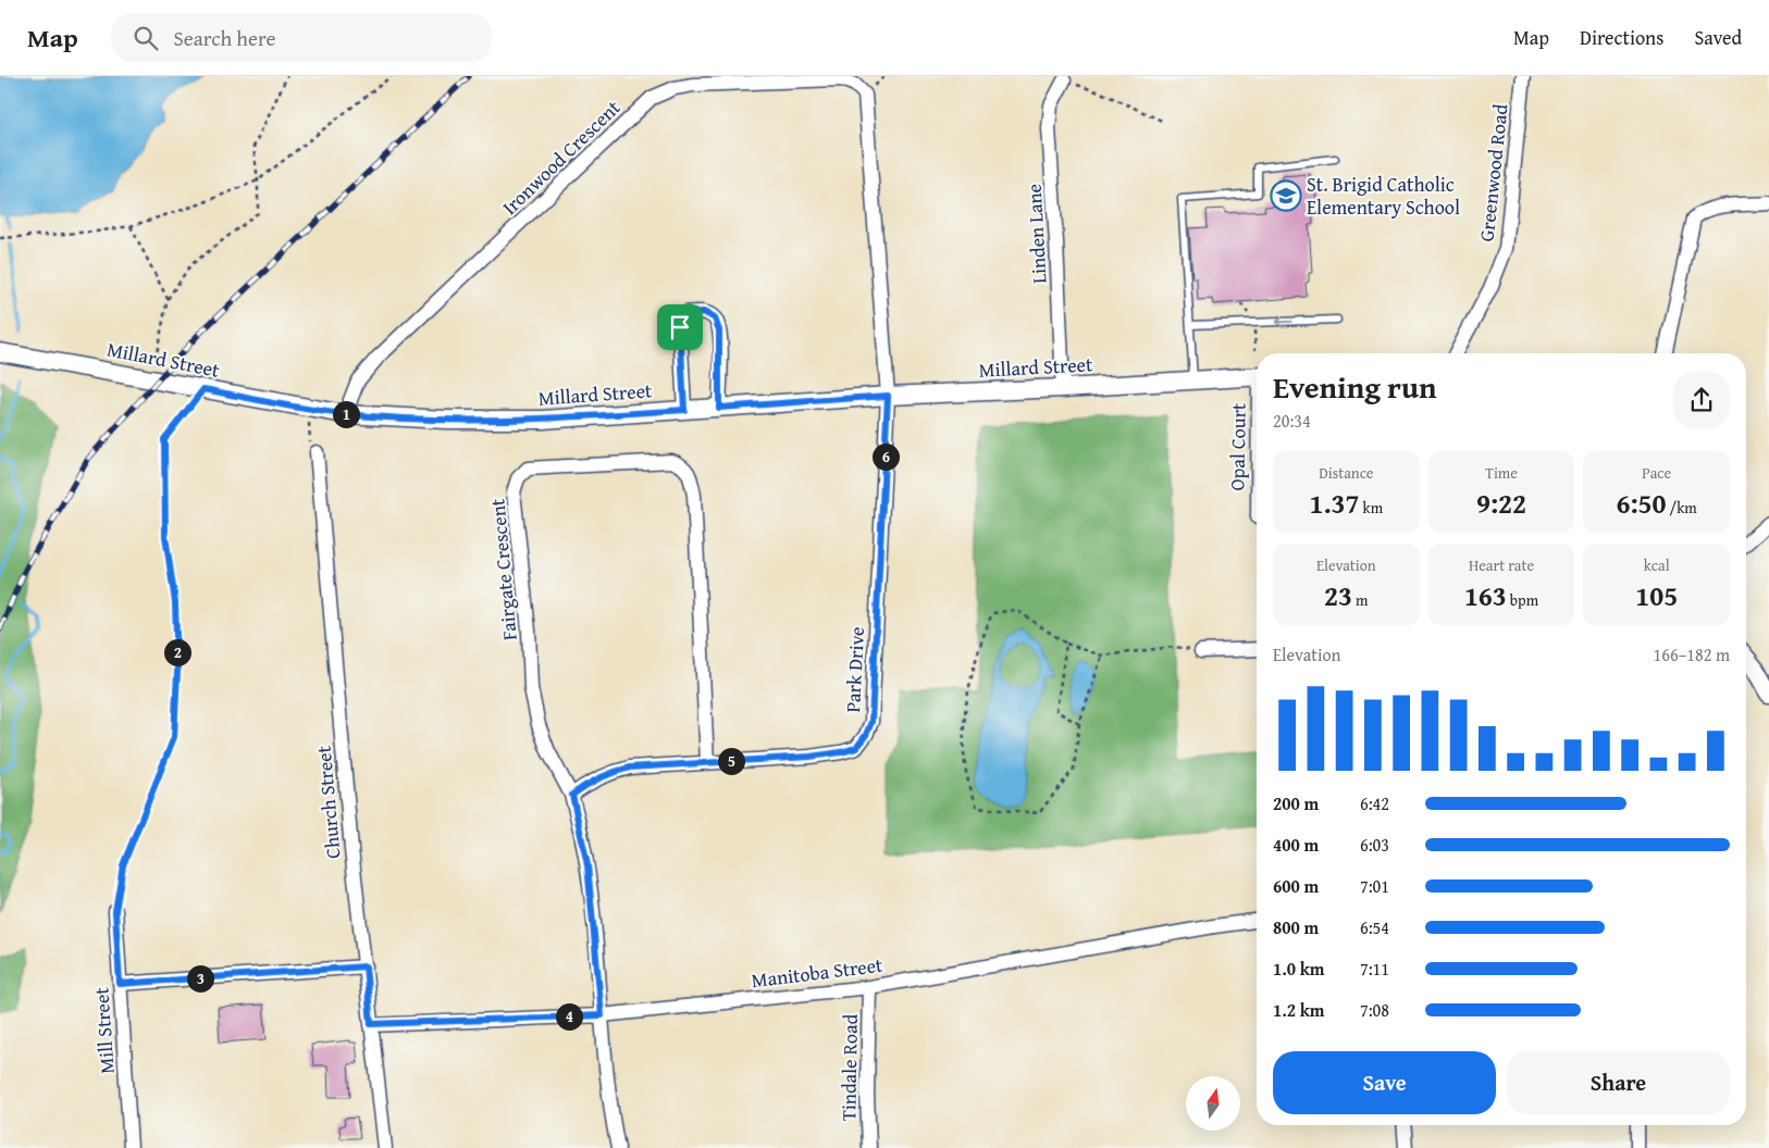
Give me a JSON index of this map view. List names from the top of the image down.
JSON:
{
  "streets": {
    "street": [
      "Ironwood Crescent",
      "Greenwood Road",
      "Linden Lane",
      "Millard Street",
      "Fairgate Crescent",
      "Park Drive",
      "Church Street",
      "Manitoba Street",
      "Mill Street",
      "Tindale Road"
    ]
  },
  "crossings": [
    ["Ironwood Crescent", "Millard Street"],
    ["Ironwood Crescent", "Park Drive"],
    ["Linden Lane", "Millard Street"],
    ["Millard Street", "Park Drive"],
    ["Fairgate Crescent", "Park Drive"],
    ["Church Street", "Manitoba Street"],
    ["Manitoba Street", "Tindale Road"]
  ],
  "places": {
    "school or university": ["St. Brigid Catholic Elementary School"]
  },
  "north": "top",
  "page": {
    "header": "Map",
    "search": "Search here",
    "nav": ["Map", "Directions", "Saved"],
    "heading": ["Evening run", "20:34"],
    "pins": [
      "1",
      "6",
      "2",
      "5",
      "3",
      "4"
    ],
    "stats": [
      ["Distance", "1.37 km"],
      ["Time", "9:22"],
      ["Pace", "6:50 /km"],
      ["Elevation", "23 m"],
      ["Heart rate", "163 bpm"],
      ["kcal", "105"]
    ],
    "chart": ["Elevation", "166–182 m"],
    "list": [
      {
        "name": "200 m",
        "note": "6:42"
      },
      {
        "name": "400 m",
        "note": "6:03"
      },
      {
        "name": "600 m",
        "note": "7:01"
      },
      {
        "name": "800 m",
        "note": "6:54"
      },
      {
        "name": "1.0 km",
        "note": "7:11"
      },
      {
        "name": "1.2 km",
        "note": "7:08"
      }
    ],
    "buttons": ["Save", "Share"]
  }
}
